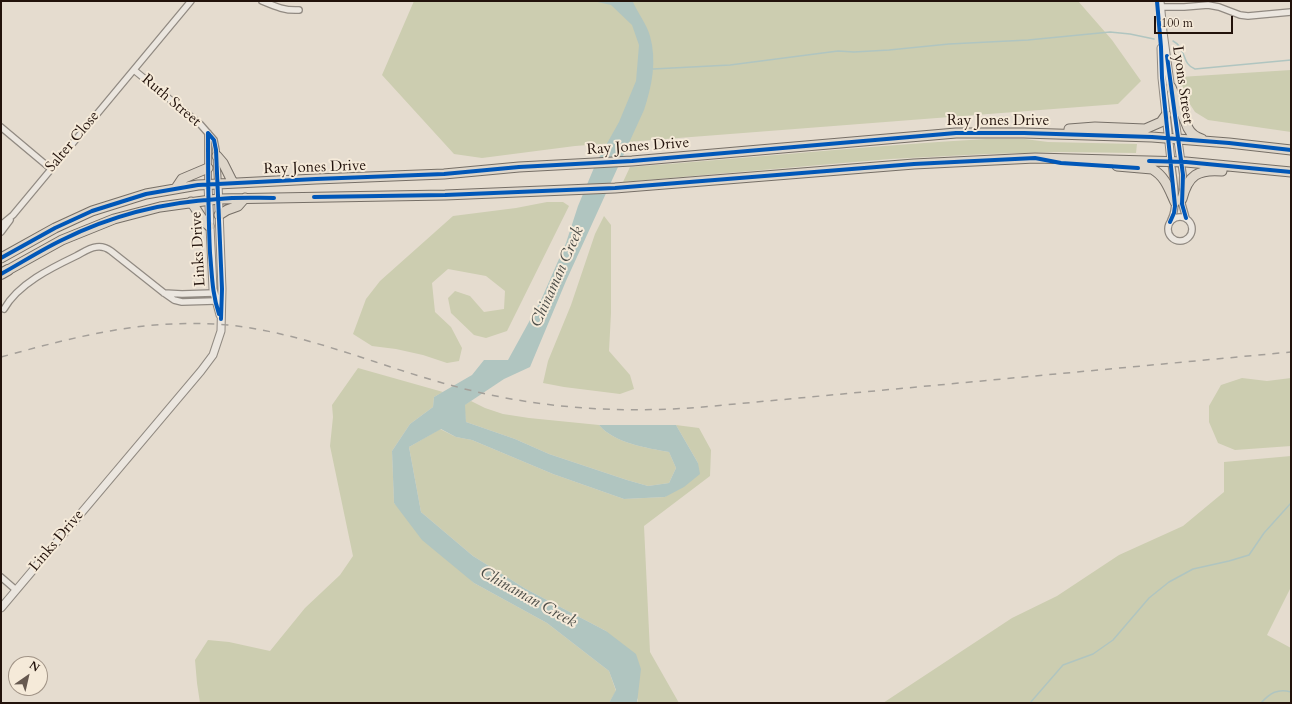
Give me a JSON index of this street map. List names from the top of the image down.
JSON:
{
  "streets": {
    "highway": ["Ray Jones Drive"],
    "street": [
      "Lyons Street",
      "Ruth Street",
      "Salter Close",
      "Links Drive"
    ]
  },
  "crossings": [
    ["Lyons Street", "Ray Jones Drive"],
    ["Ruth Street", "Ray Jones Drive"],
    ["Ruth Street", "Salter Close"],
    ["Ruth Street", "Links Drive"],
    ["Ray Jones Drive", "Links Drive"]
  ],
  "water": ["Chinaman Creek"],
  "scale_bar": "100 m",
  "north": "top right"
}
